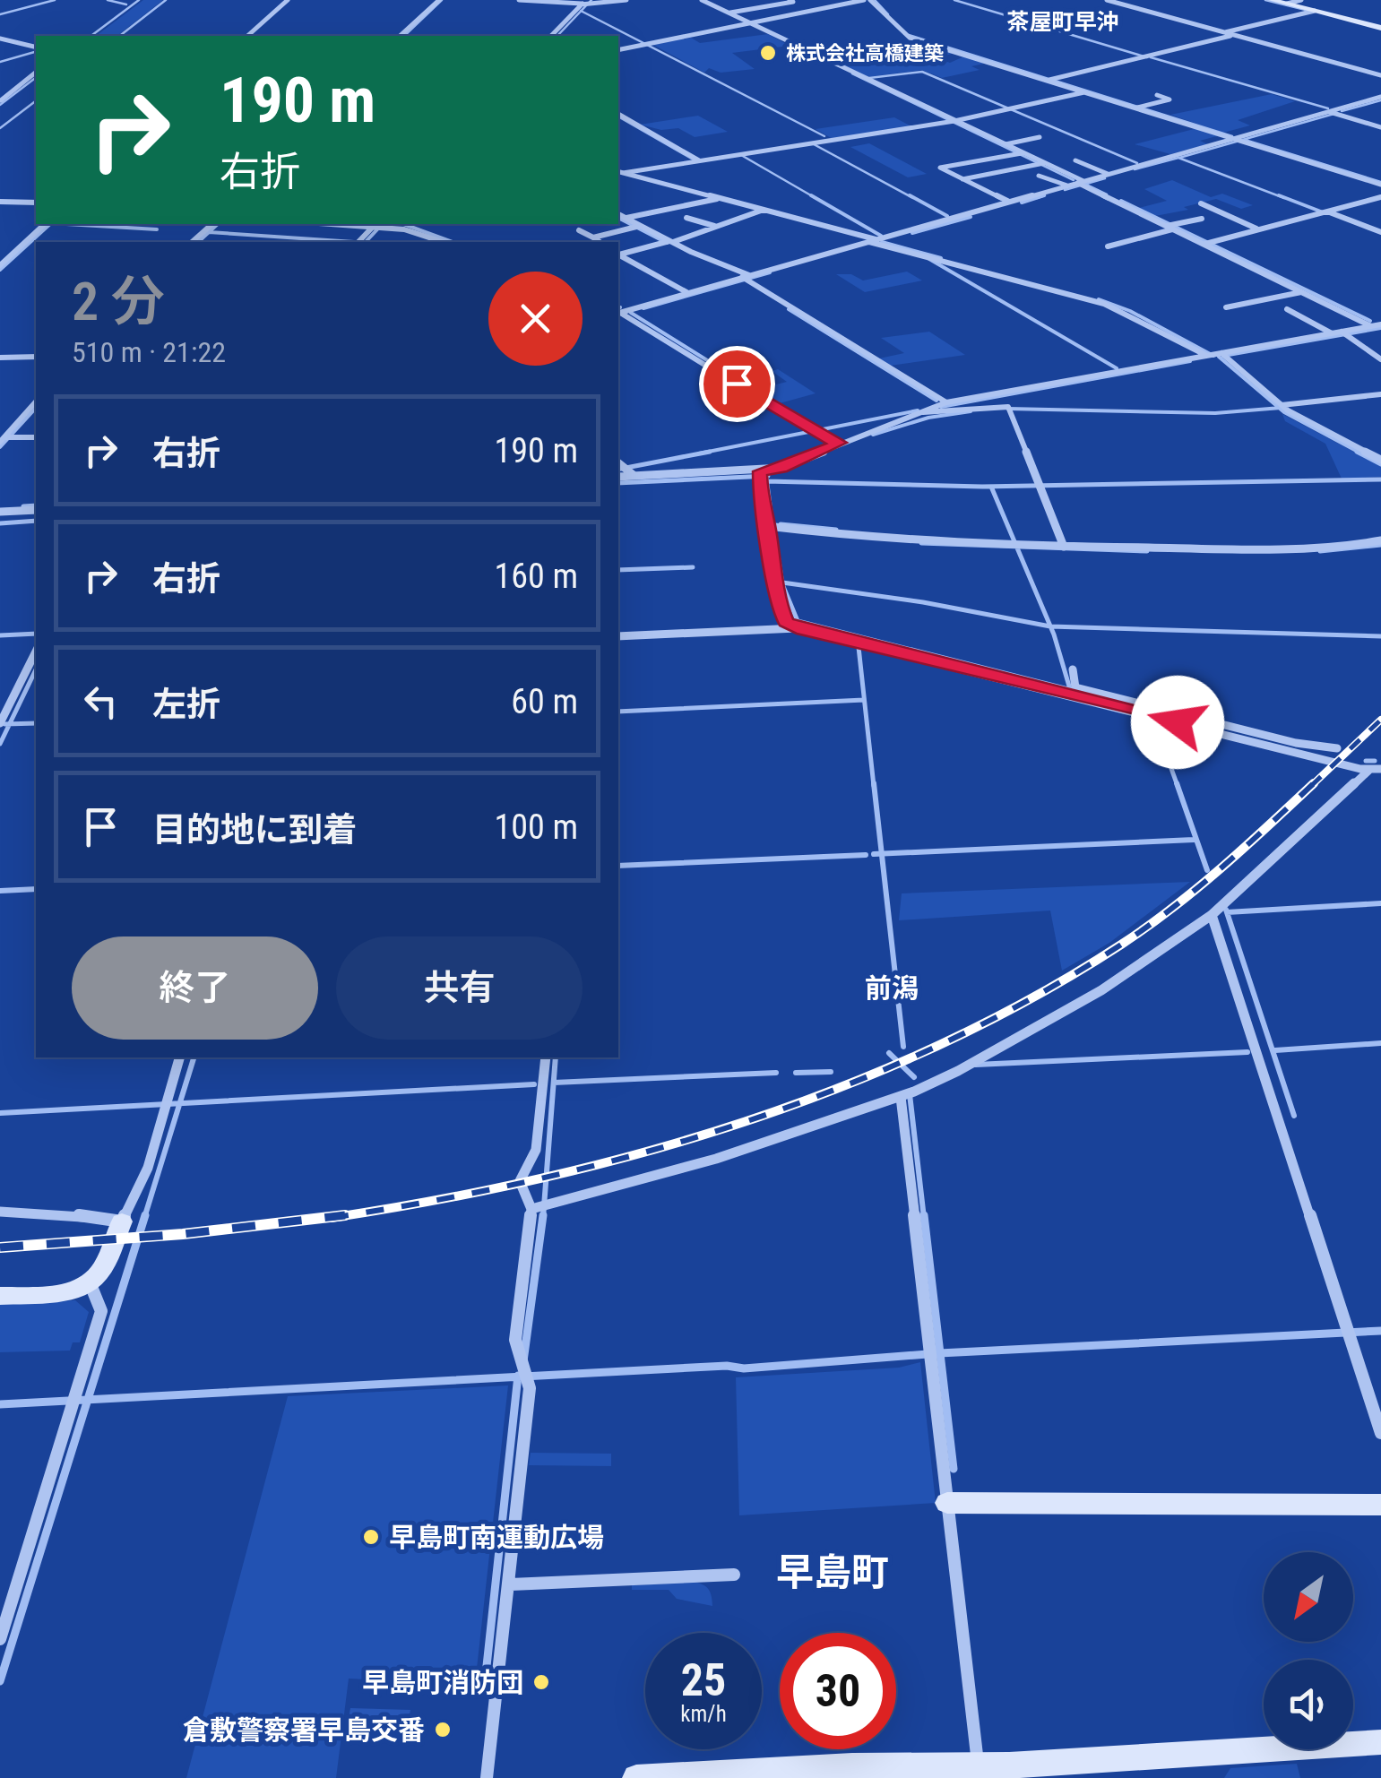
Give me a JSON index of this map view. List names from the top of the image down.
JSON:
{
  "districts": ["茶屋町早沖", "前潟", "早島町"],
  "places": [
    "株式会社高橋建築",
    "早島町南運動広場",
    "早島町消防団",
    "倉敷警察署早島交番"
  ],
  "north": "bottom left",
  "page": {
    "turn": ["190 m", "右折"],
    "heading": ["2 分", "510 m · 21:22"],
    "list": [
      {
        "name": "右折",
        "value": "190 m"
      },
      {
        "name": "右折",
        "value": "160 m"
      },
      {
        "name": "左折",
        "value": "60 m"
      },
      {
        "name": "目的地に到着",
        "value": "100 m"
      }
    ],
    "buttons": ["終了", "共有"],
    "speed": "25 km/h",
    "limit": "30"
  }
}
